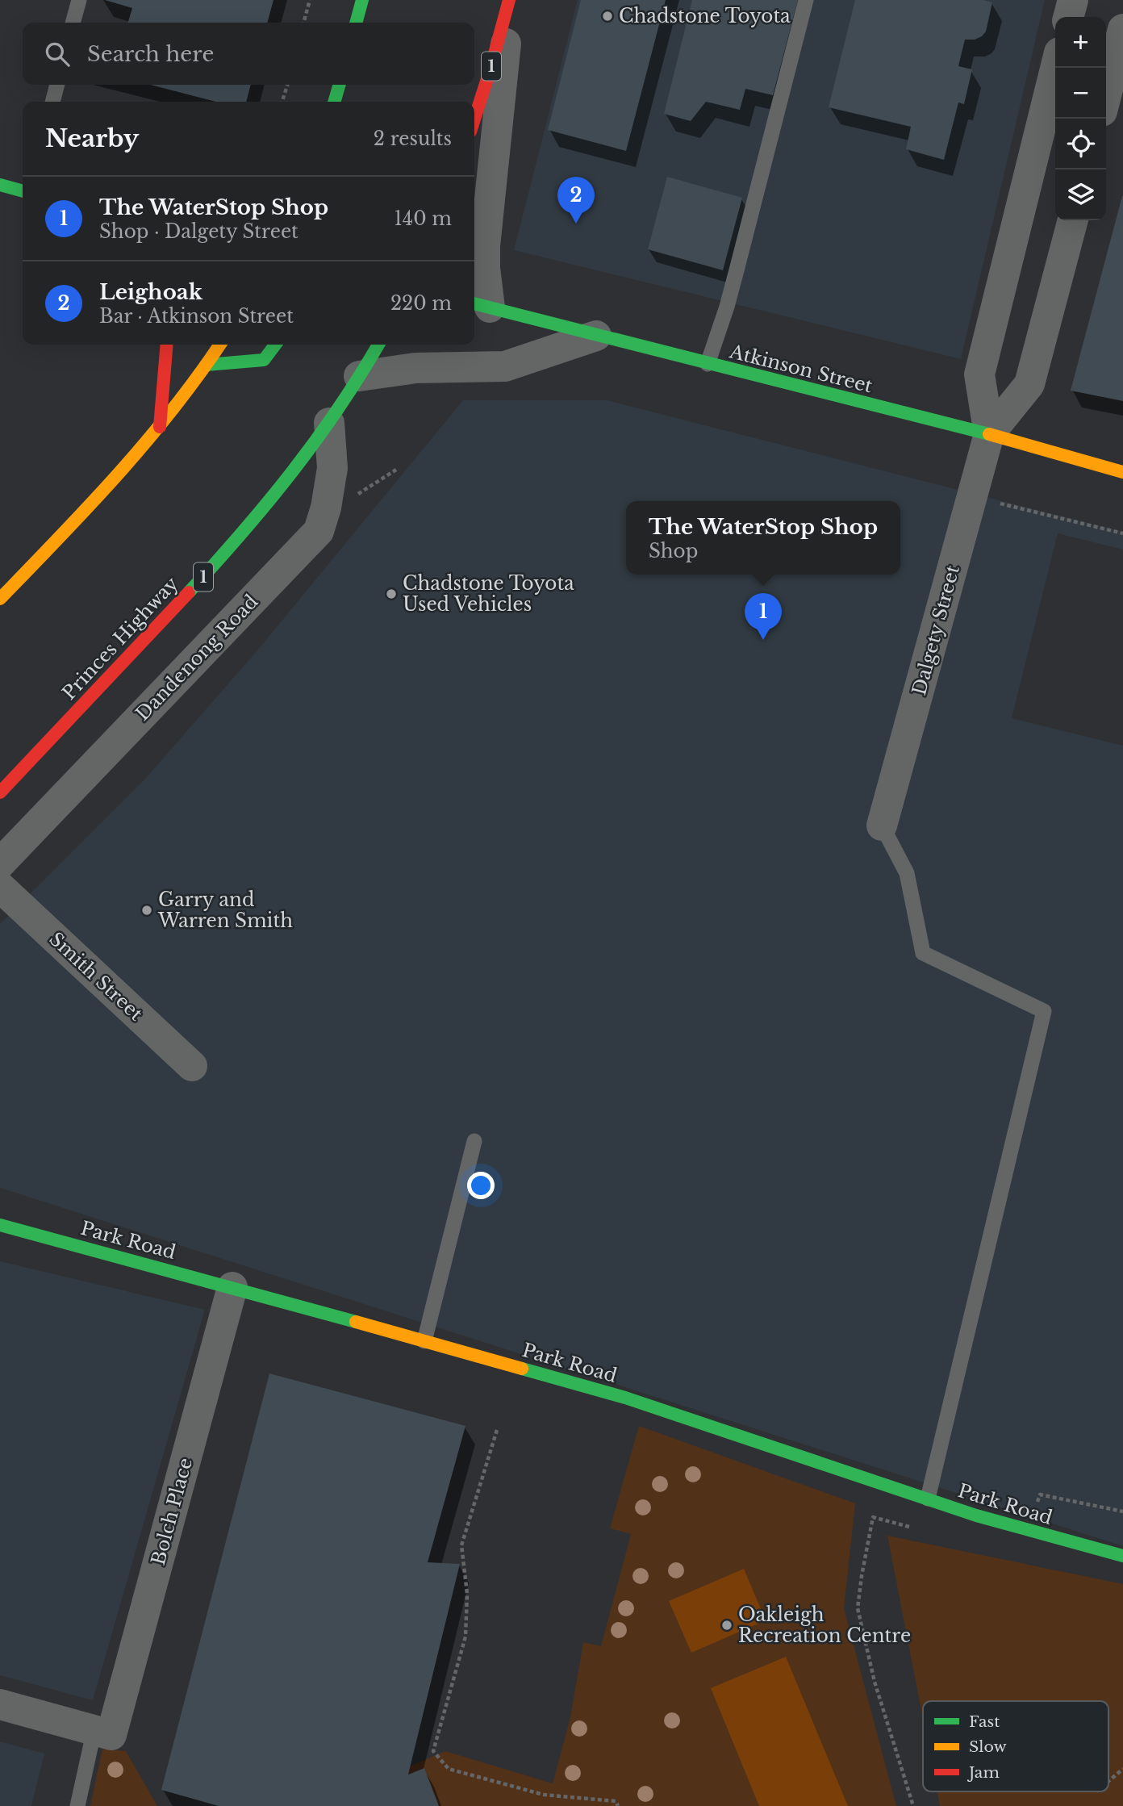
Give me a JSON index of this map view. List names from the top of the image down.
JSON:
{
  "streets": {
    "main road": [
      "1",
      "Atkinson Street",
      "Princes Highway",
      "Park Road"
    ],
    "street": [
      "Dalgety Street",
      "Dandenong Road",
      "Smith Street",
      "Bolch Place"
    ]
  },
  "crossings": [
    ["Atkinson Street", "Dalgety Street"],
    ["Princes Highway", "Dandenong Road"],
    ["Park Road", "Bolch Place"]
  ],
  "places": [
    "Chadstone Toyota",
    "Chadstone Toyota Used Vehicles",
    "Garry and Warren Smith",
    "Oakleigh Recreation Centre"
  ],
  "legend": ["Fast", "Slow", "Jam"],
  "page": {
    "map_buttons": ["+", "−"],
    "search": "Search here",
    "heading": ["Nearby", "2 results"],
    "list": [
      {
        "mark": "1",
        "name": "The WaterStop Shop",
        "note": "Shop · Dalgety Street",
        "value": "140 m"
      },
      {
        "mark": "2",
        "name": "Leighoak",
        "note": "Bar · Atkinson Street",
        "value": "220 m"
      }
    ],
    "pins": ["2", "1"],
    "popup": ["The WaterStop Shop", "Shop"]
  }
}
